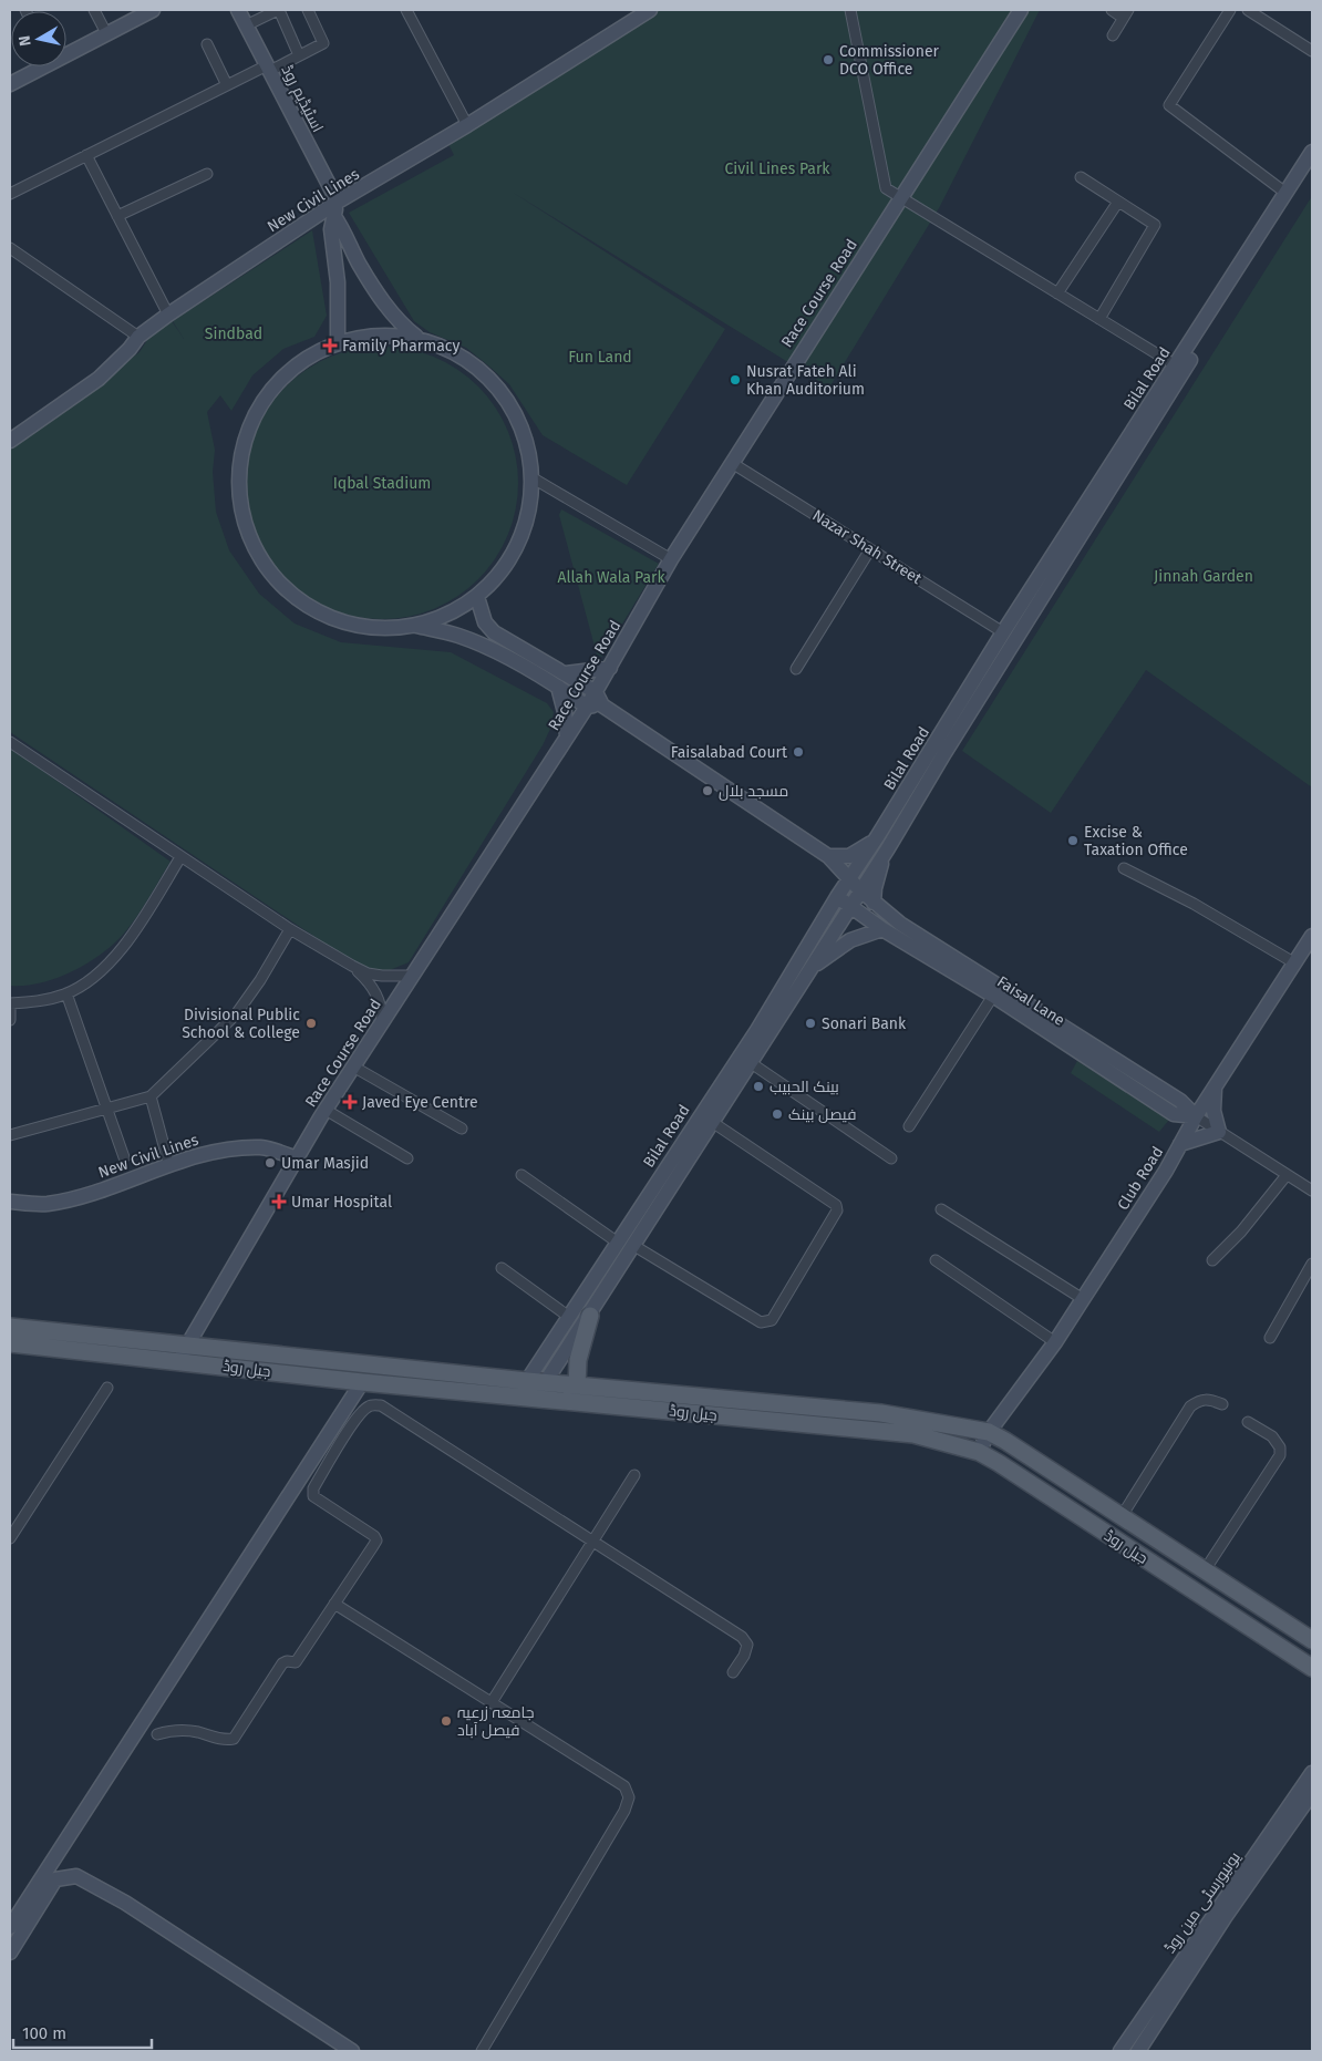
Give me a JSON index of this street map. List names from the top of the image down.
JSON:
{
  "streets": {
    "main road": ["جیل روڈ"],
    "street": [
      "اسٹیڈیم روڈ",
      "New Civil Lines",
      "Race Course Road",
      "Bilal Road",
      "Nazar Shah Street",
      "Faisal Lane",
      "Club Road",
      "یونیورسٹی مین روڈ"
    ]
  },
  "crossings": [
    ["اسٹیڈیم روڈ", "New Civil Lines"],
    ["New Civil Lines", "Race Course Road"],
    ["Race Course Road", "Nazar Shah Street"],
    ["Race Course Road", "جیل روڈ"],
    ["Bilal Road", "Nazar Shah Street"],
    ["Bilal Road", "Faisal Lane"],
    ["Bilal Road", "جیل روڈ"],
    ["Faisal Lane", "Club Road"],
    ["Club Road", "جیل روڈ"]
  ],
  "parks": [
    "Civil Lines Park",
    "Sindbad",
    "Fun Land",
    "Iqbal Stadium",
    "Jinnah Garden",
    "Allah Wala Park"
  ],
  "places": {
    "other": [
      "Commissioner DCO Office",
      "Nusrat Fateh Ali Khan Auditorium",
      "Faisalabad Court",
      "مسجد بلال",
      "Excise & Taxation Office",
      "Divisional Public School & College",
      "Sonari Bank",
      "بينک الحبيب",
      "فیصل بینک",
      "Umar Masjid",
      "جامعہ زرعیہ فیصل آباد"
    ],
    "health": ["Family Pharmacy", "Javed Eye Centre", "Umar Hospital"]
  },
  "scale_bar": "100 m",
  "north": "left"
}
